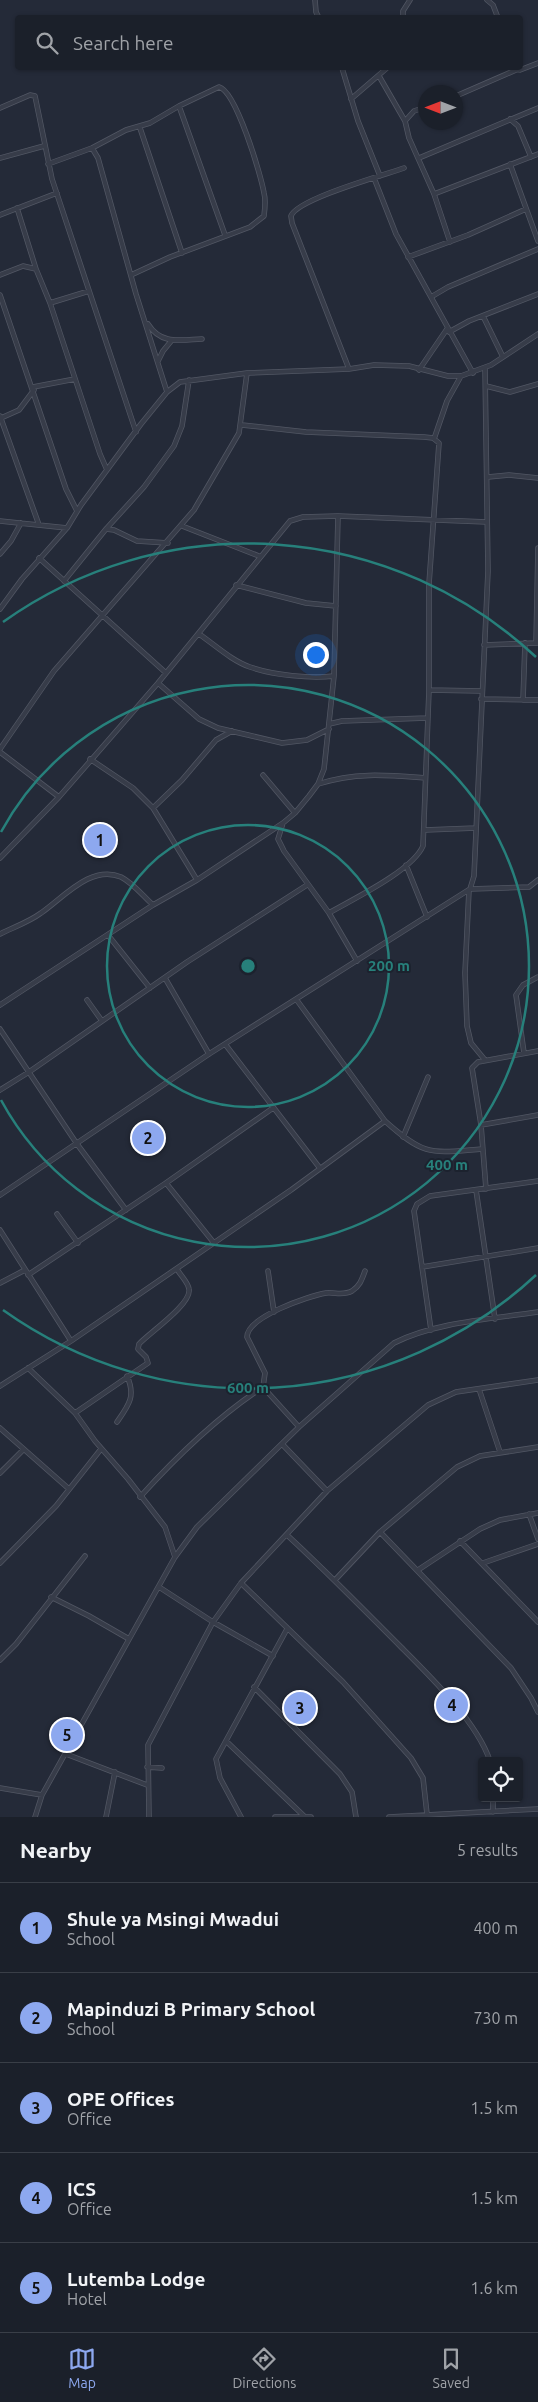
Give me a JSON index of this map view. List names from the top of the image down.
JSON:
{
  "north": "left",
  "page": {
    "search": "Search here",
    "pins": [
      "1",
      "2",
      "4",
      "3",
      "5"
    ],
    "heading": ["Nearby", "5 results"],
    "list": [
      {
        "mark": "1",
        "name": "Shule ya Msingi Mwadui",
        "note": "School",
        "value": "400 m"
      },
      {
        "mark": "2",
        "name": "Mapinduzi B Primary School",
        "note": "School",
        "value": "730 m"
      },
      {
        "mark": "3",
        "name": "OPE Offices",
        "note": "Office",
        "value": "1.5 km"
      },
      {
        "mark": "4",
        "name": "ICS",
        "note": "Office",
        "value": "1.5 km"
      },
      {
        "mark": "5",
        "name": "Lutemba Lodge",
        "note": "Hotel",
        "value": "1.6 km"
      }
    ],
    "nav": ["Map", "Directions", "Saved"]
  },
  "rings": ["200 m", "400 m", "600 m"]
}
